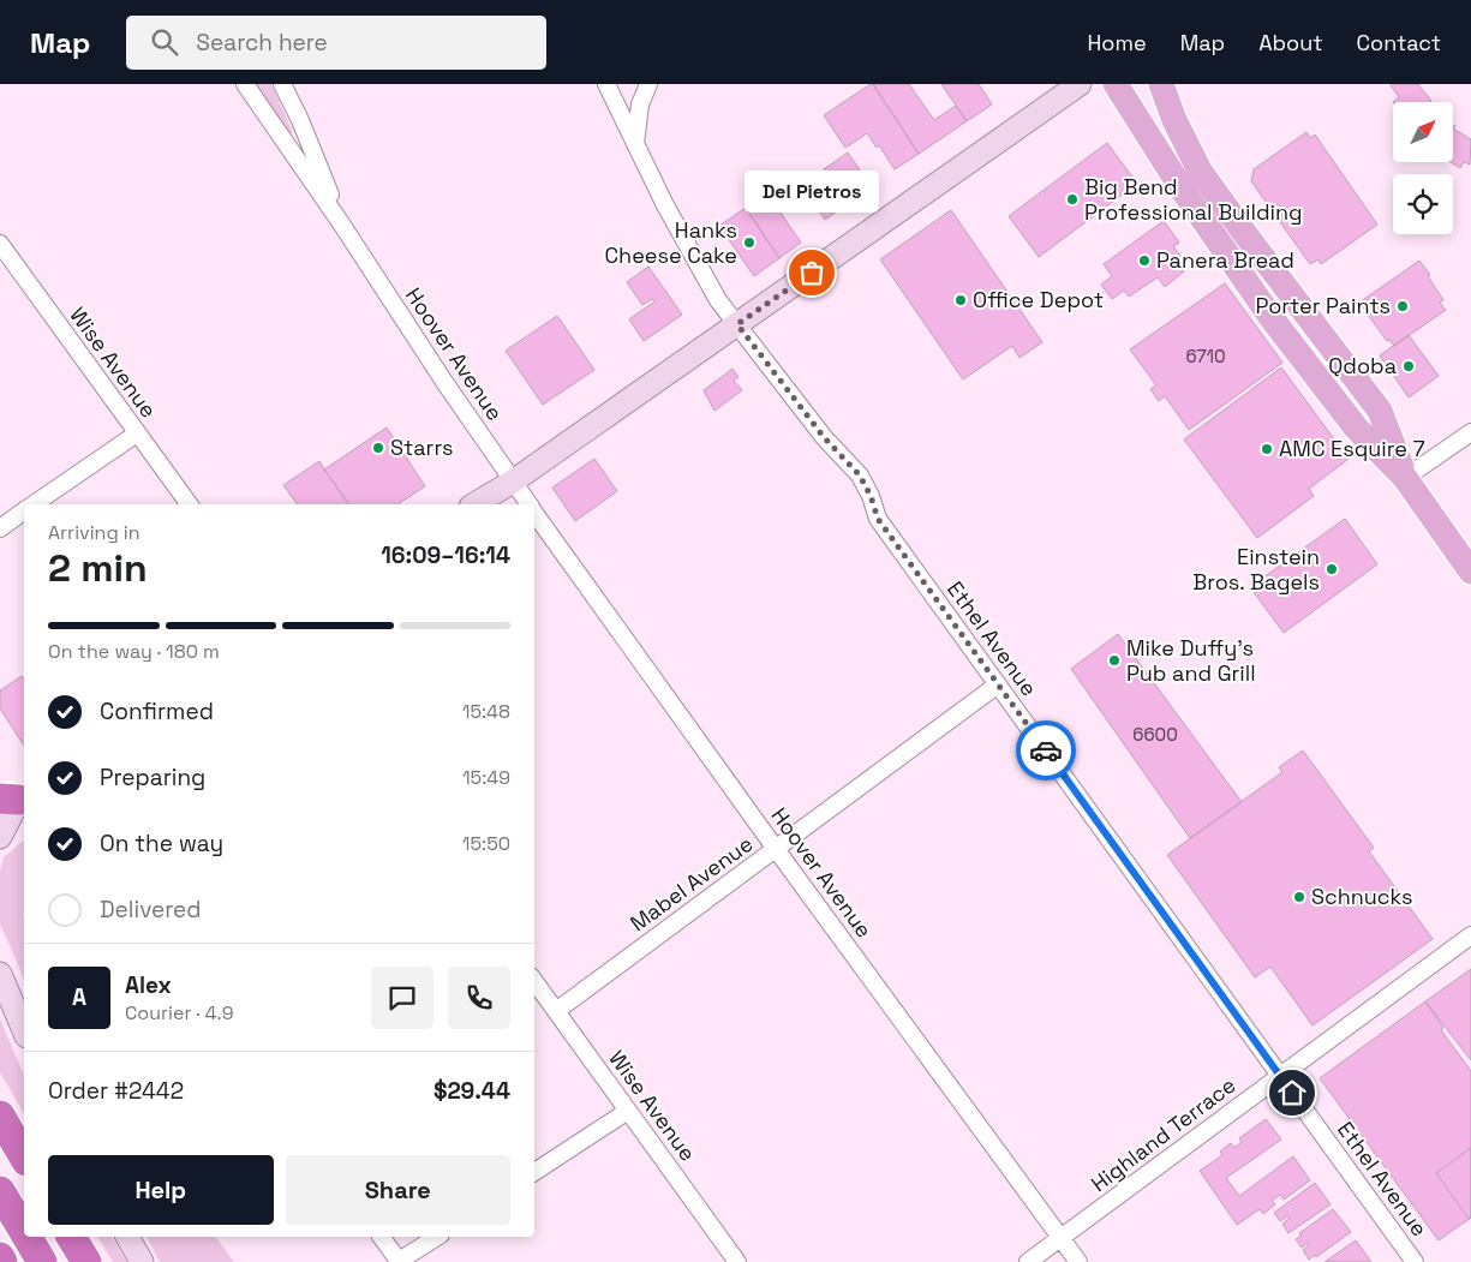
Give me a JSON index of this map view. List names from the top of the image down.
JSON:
{
  "streets": {
    "street": [
      "Hoover Avenue",
      "Wise Avenue",
      "Ethel Avenue",
      "Mabel Avenue",
      "Highland Terrace"
    ]
  },
  "crossings": [
    ["Hoover Avenue", "Mabel Avenue"],
    ["Hoover Avenue", "Highland Terrace"],
    ["Wise Avenue", "Mabel Avenue"],
    ["Ethel Avenue", "Mabel Avenue"],
    ["Ethel Avenue", "Highland Terrace"]
  ],
  "places": [
    "Big Bend Professional Building",
    "Hanks Cheese Cake",
    "Panera Bread",
    "Del Pietros",
    "Office Depot",
    "Porter Paints",
    "Qdoba",
    "Starrs",
    "AMC Esquire 7",
    "Einstein Bros. Bagels",
    "Mike Duffy's Pub and Grill",
    "Schnucks"
  ],
  "house_numbers": ["6710", "6600"],
  "north": "top right",
  "page": {
    "header": "Map",
    "search": "Search here",
    "nav": [
      "Home",
      "Map",
      "About",
      "Contact"
    ],
    "bubble": "Del Pietros",
    "heading": ["2 min", "Arriving in", "16:09–16:14"],
    "panel": [
      "Alex",
      "Courier · 4.9",
      "Order #2442",
      "$29.44"
    ],
    "bar": "On the way · 180 m",
    "list": [
      ["Confirmed", "15:48"],
      ["Preparing", "15:49"],
      ["On the way", "15:50"],
      "Delivered"
    ],
    "round": "A",
    "buttons": ["Help", "Share"]
  }
}
